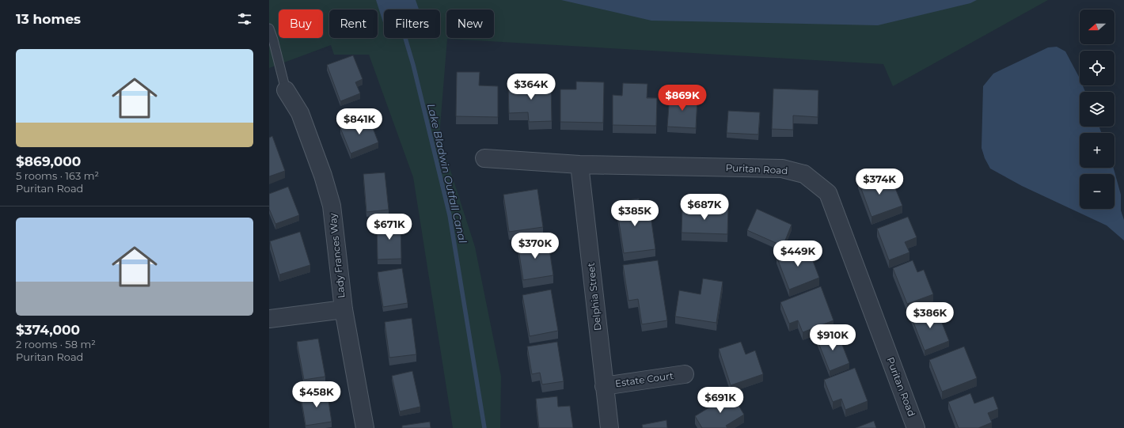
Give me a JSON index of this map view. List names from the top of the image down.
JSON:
{
  "streets": {
    "street": [
      "Puritan Road",
      "Lady Frances Way",
      "Delphia Street",
      "Estate Court"
    ]
  },
  "crossings": [
    ["Puritan Road", "Delphia Street"],
    ["Delphia Street", "Estate Court"]
  ],
  "water": ["Lake Bladwin Outfall Canal"],
  "north": "left",
  "page": {
    "heading": "13 homes",
    "map_buttons": ["+", "−"],
    "chip": [
      "Buy",
      "Rent",
      "Filters",
      "New"
    ],
    "list": [
      {
        "name": "$869,000",
        "note": "5 rooms · 163 m² · Puritan Road"
      },
      {
        "name": "$374,000",
        "note": "2 rooms · 58 m² · Puritan Road"
      }
    ],
    "price": [
      "$364K",
      "$869K",
      "$841K",
      "$374K",
      "$687K",
      "$385K",
      "$671K",
      "$370K",
      "$449K",
      "$386K",
      "$910K",
      "$458K",
      "$691K"
    ]
  }
}
